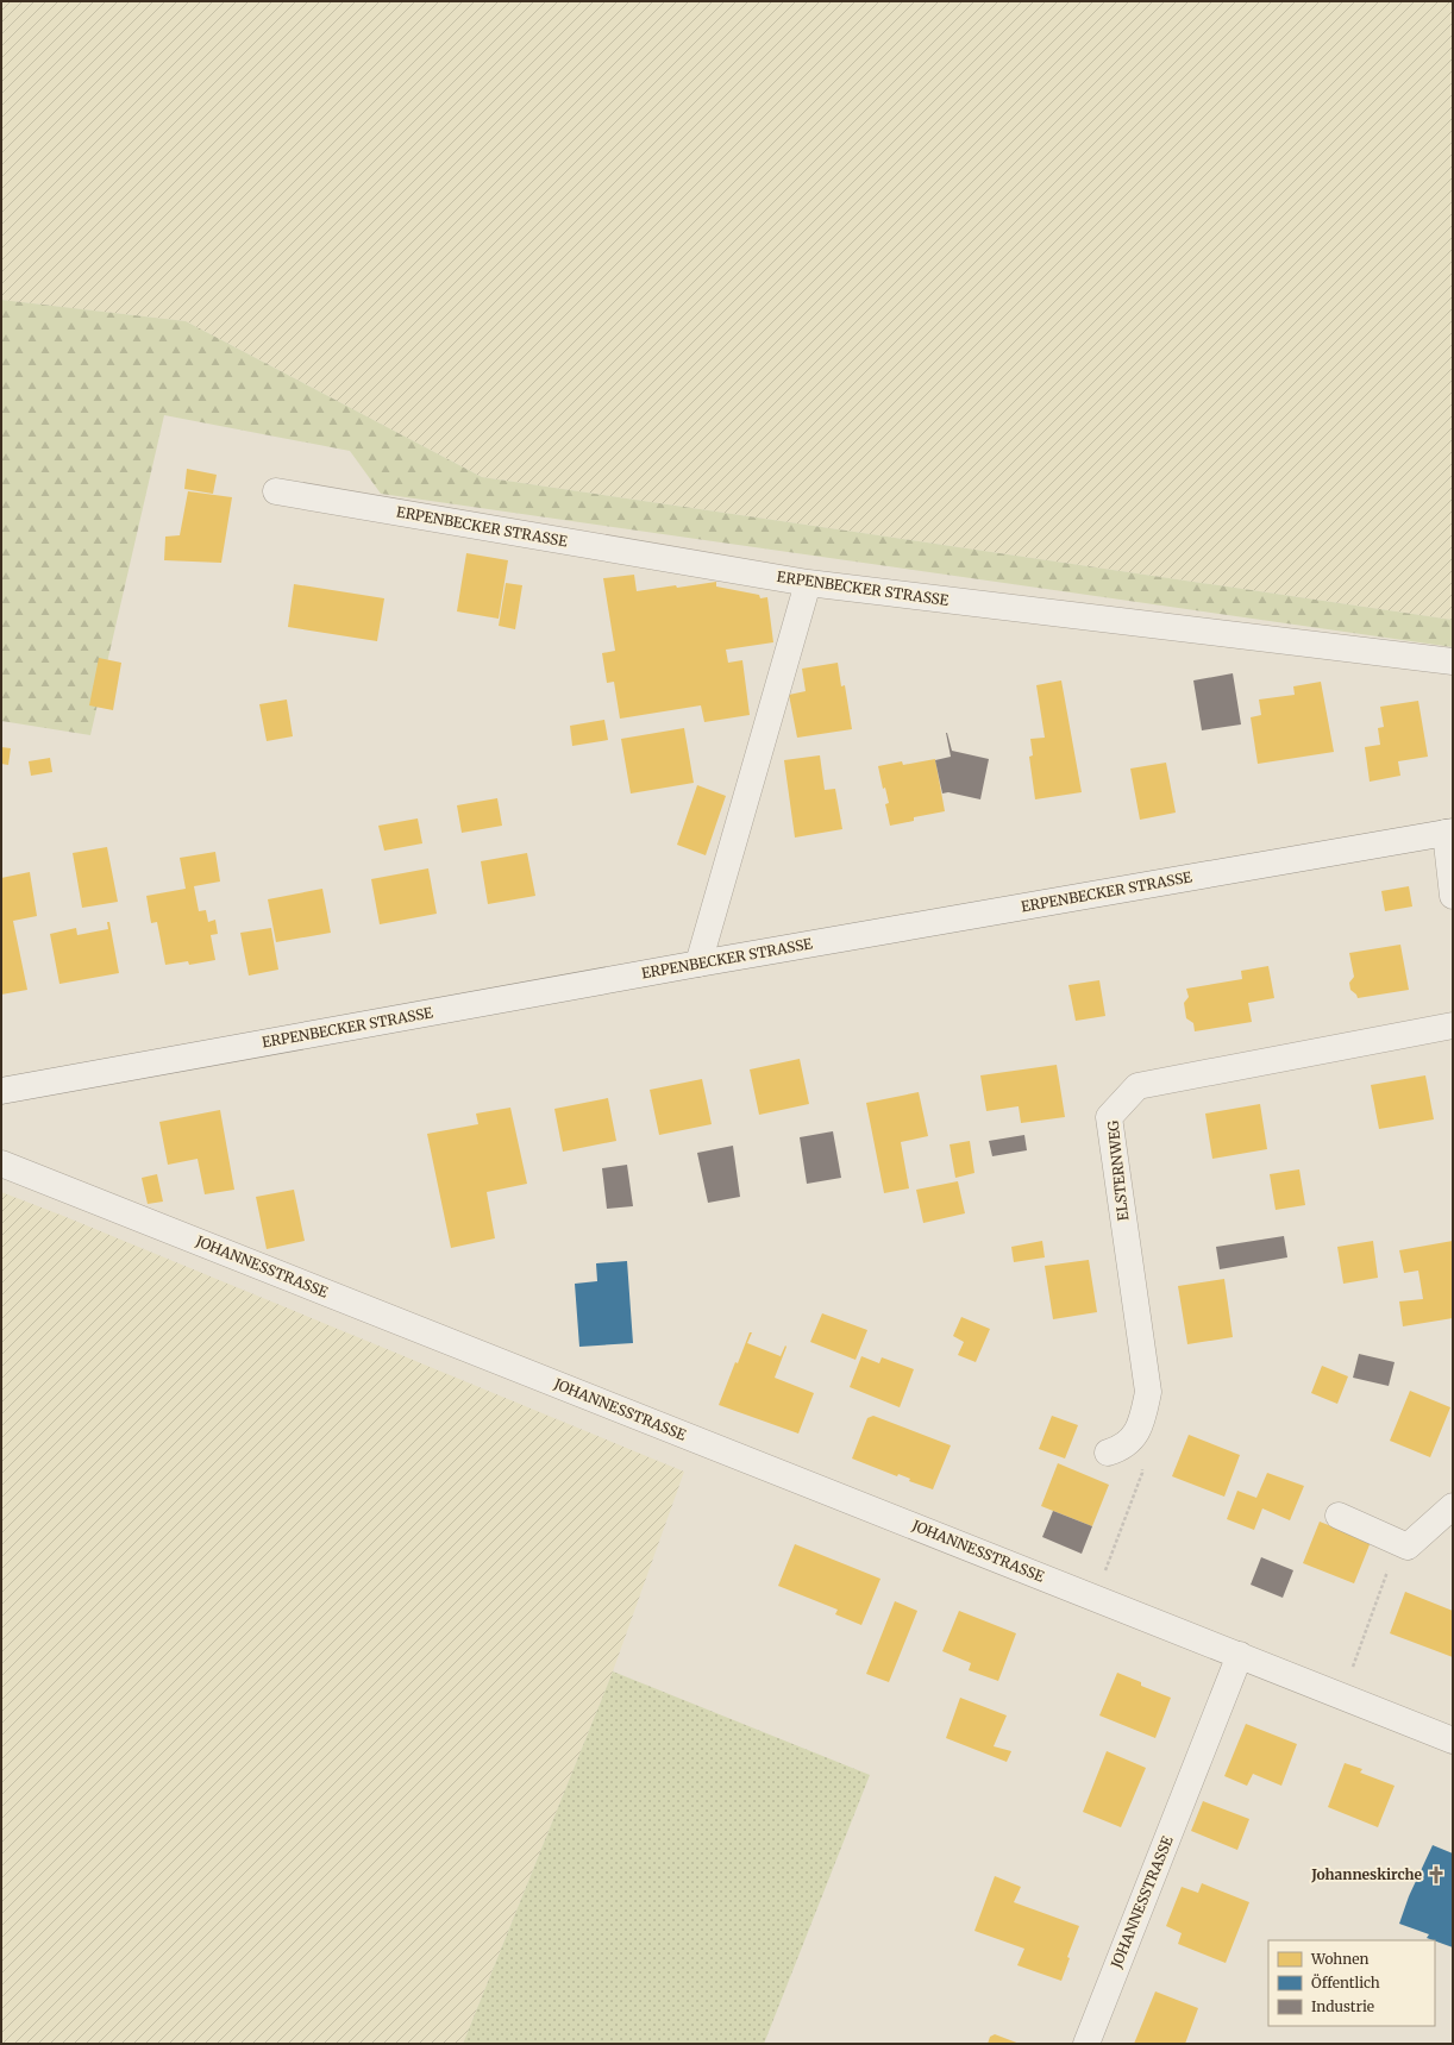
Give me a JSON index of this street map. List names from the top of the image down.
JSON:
{
  "streets": {
    "street": ["ERPENBECKER STRASSE", "ELSTERNWEG", "JOHANNESSTRASSE"]
  },
  "places": {
    "church": ["Johanneskirche"]
  },
  "legend": ["Wohnen", "Öffentlich", "Industrie"]
}
